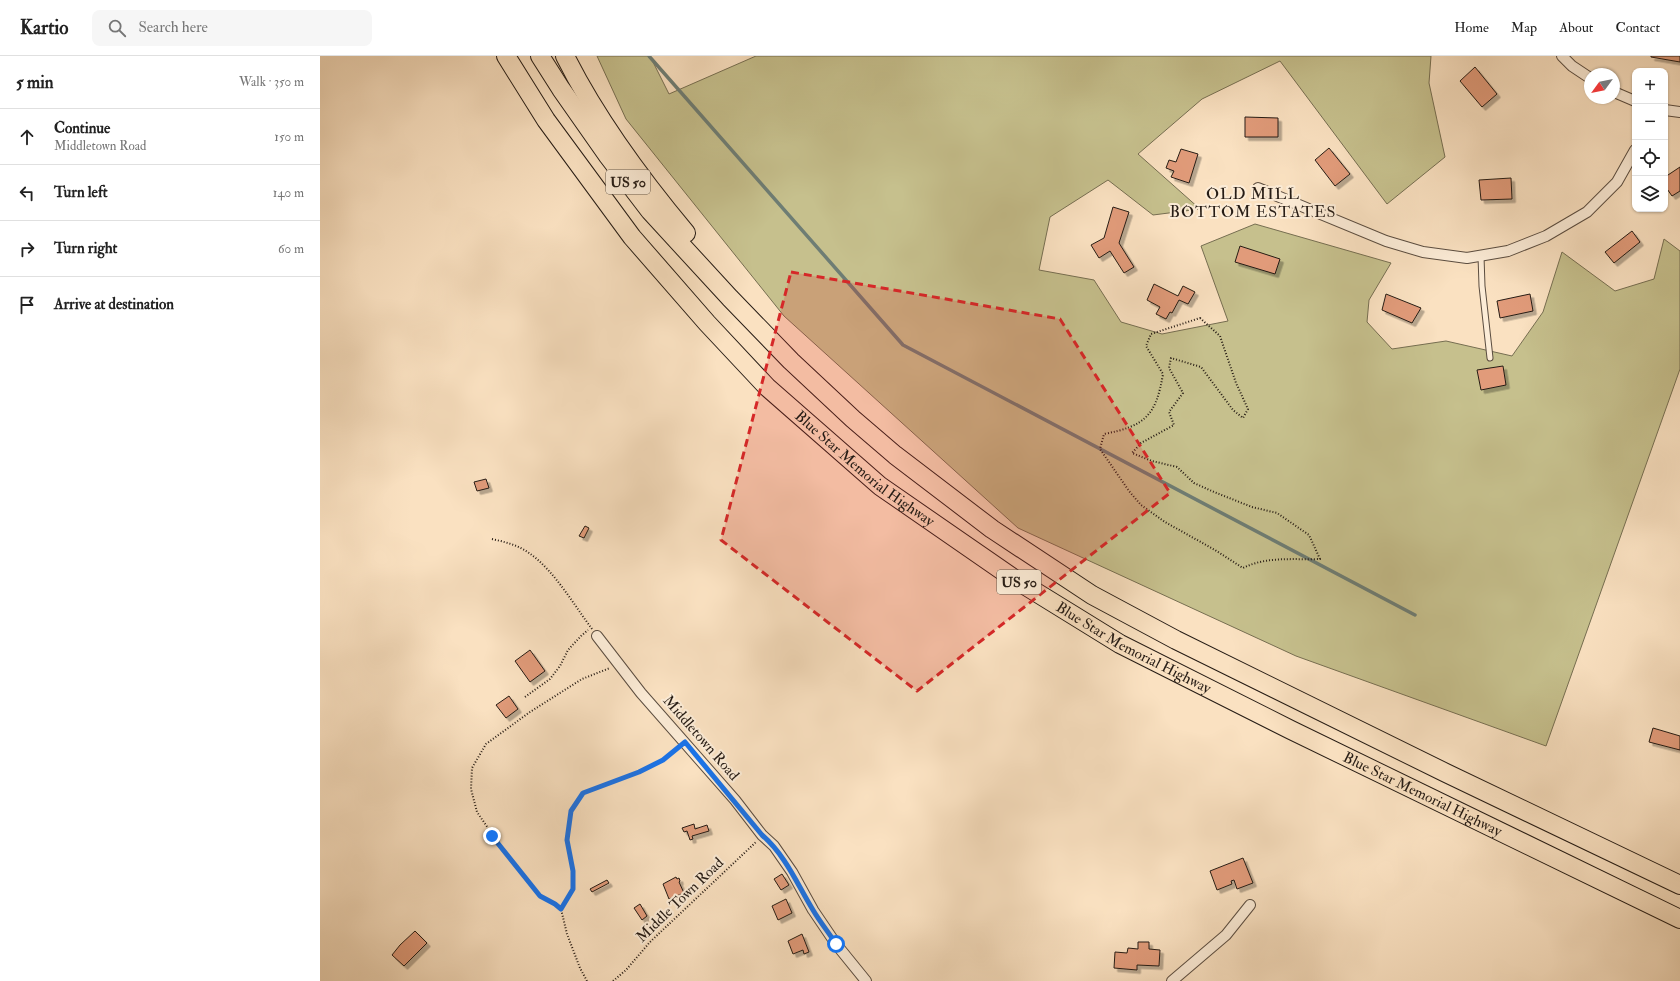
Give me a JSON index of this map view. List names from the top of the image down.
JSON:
{
  "streets": {
    "highway": ["US 50", "Blue Star Memorial Highway"],
    "street": ["Middletown Road"],
    "path": ["Middle Town Road"]
  },
  "crossings": [
    ["Middletown Road", "Middle Town Road"]
  ],
  "districts": ["OLD MILL BOTTOM ESTATES"],
  "north": "bottom left",
  "page": {
    "header": "Kartio",
    "search": "Search here",
    "nav": [
      "Home",
      "Map",
      "About",
      "Contact"
    ],
    "heading": ["5 min", "Walk · 350 m"],
    "map_buttons": ["+", "−"],
    "list": [
      ["Continue", "Middletown Road", "150 m"],
      ["Turn left", "140 m"],
      ["Turn right", "60 m"],
      "Arrive at destination"
    ]
  }
}
